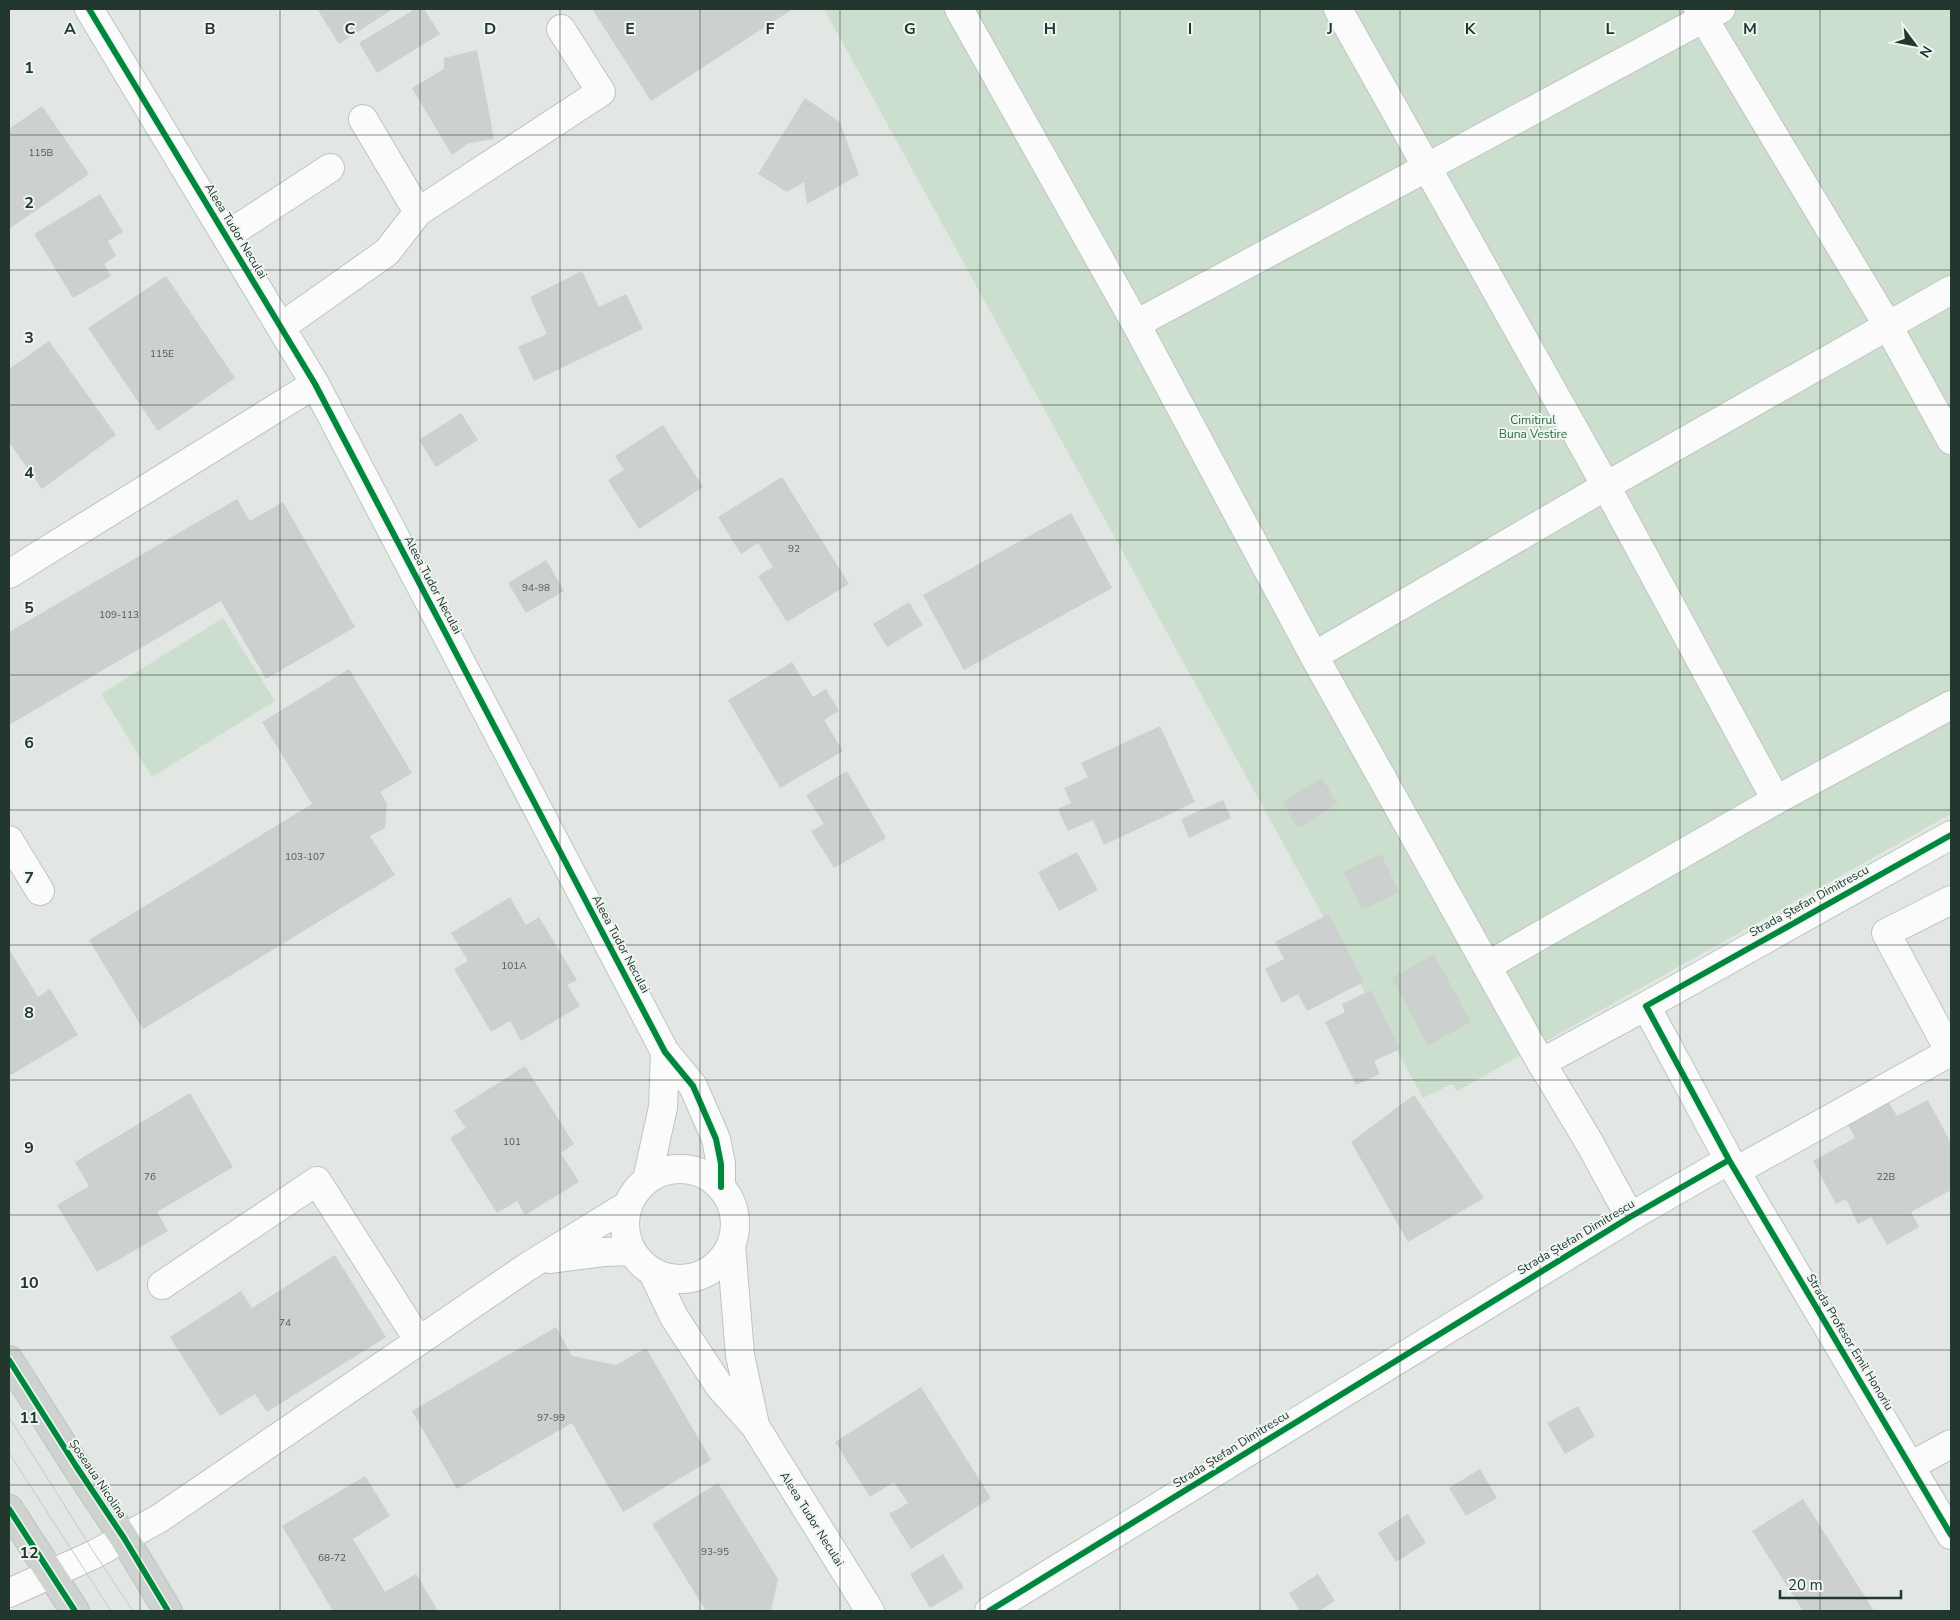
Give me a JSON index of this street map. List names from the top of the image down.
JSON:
{
  "streets": {
    "main road": ["Șoseaua Nicolina"],
    "street": ["Aleea Tudor Neculai", "Strada Ștefan Dimitrescu", "Strada Profesor Emil Honoriu"]
  },
  "crossings": [
    ["Strada Ștefan Dimitrescu", "Strada Profesor Emil Honoriu"]
  ],
  "parks": ["Cimitirul Buna Vestire"],
  "house_numbers": [
    "115B",
    "115E",
    "92",
    "94-98",
    "109-113",
    "103-107",
    "101A",
    "101",
    "76",
    "22B",
    "74",
    "97-99",
    "93-95",
    "68-72"
  ],
  "scale_bar": "20 m",
  "north": "bottom right",
  "grid": {
    "columns": [
      "A",
      "B",
      "C",
      "D",
      "E",
      "F",
      "G",
      "H",
      "I",
      "J",
      "K",
      "L",
      "M"
    ],
    "rows": [
      "1",
      "2",
      "3",
      "4",
      "5",
      "6",
      "7",
      "8",
      "9",
      "10",
      "11",
      "12"
    ]
  }
}
